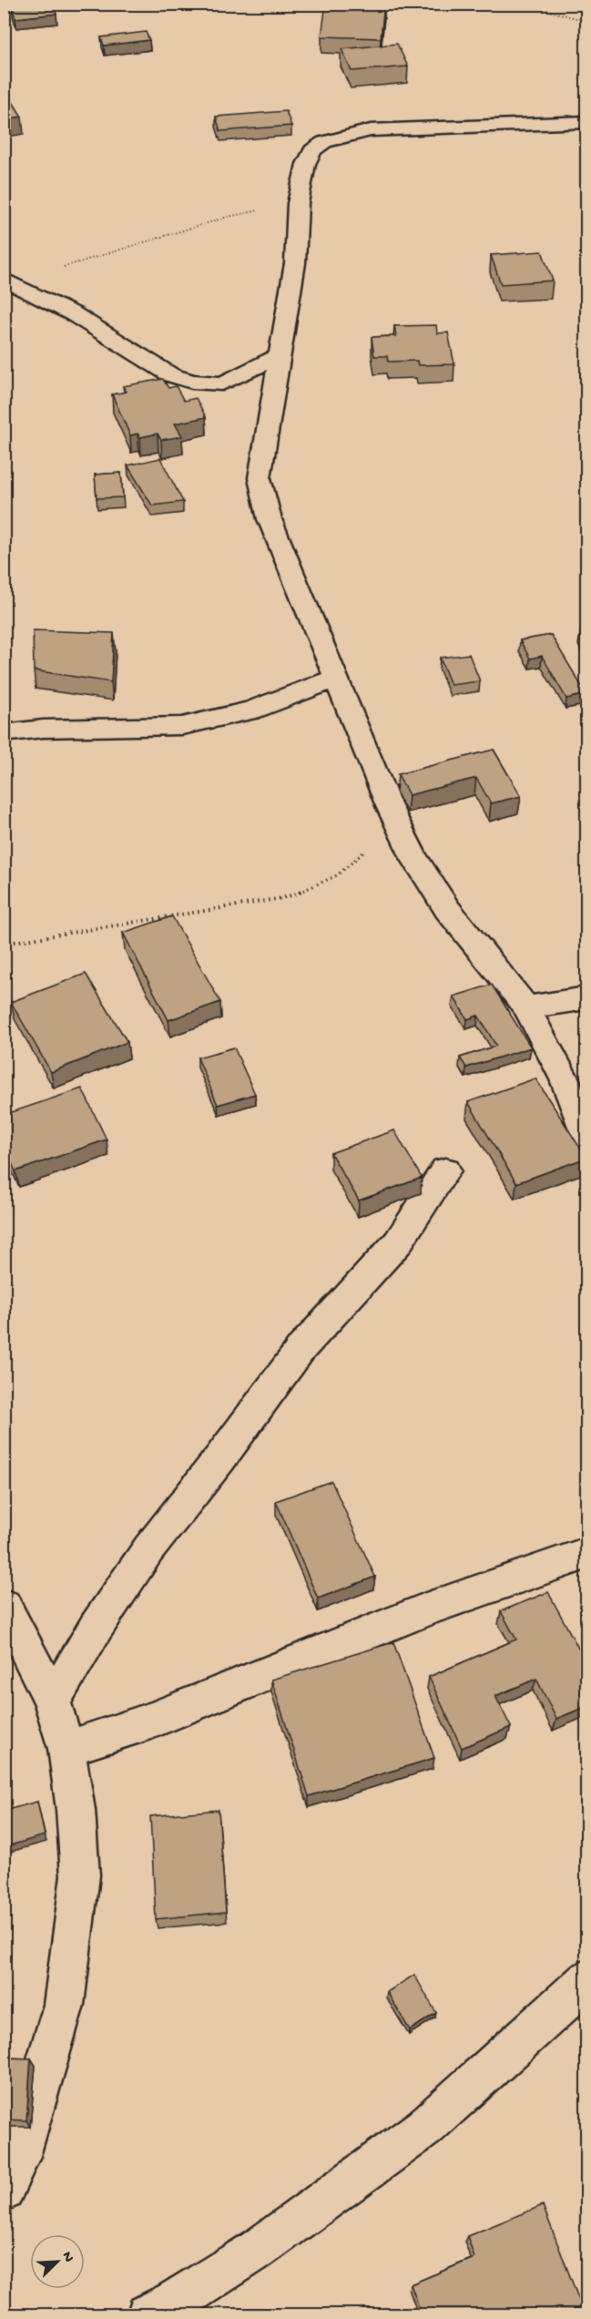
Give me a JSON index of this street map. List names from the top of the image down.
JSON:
{
  "north": "top right"
}
